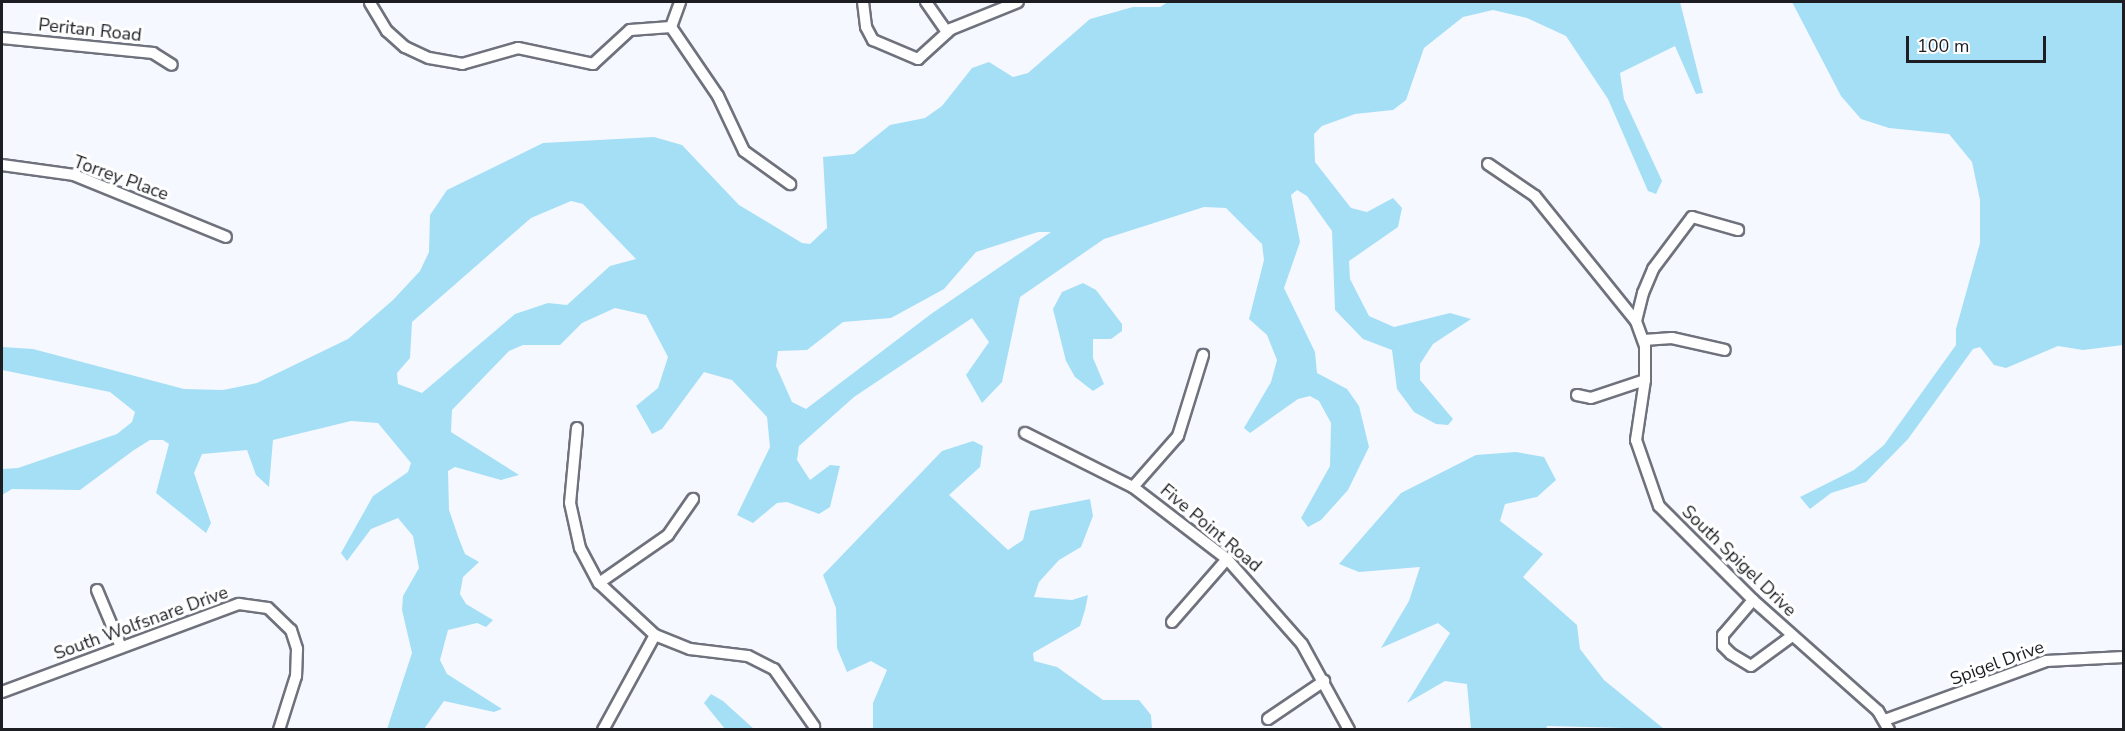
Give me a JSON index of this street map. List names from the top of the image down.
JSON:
{
  "streets": {
    "street": [
      "Peritan Road",
      "Torrey Place",
      "Five Point Road",
      "South Spigel Drive",
      "South Wolfsnare Drive",
      "Spigel Drive"
    ]
  },
  "crossings": [
    ["South Spigel Drive", "Spigel Drive"]
  ],
  "scale_bar": "100 m"
}
